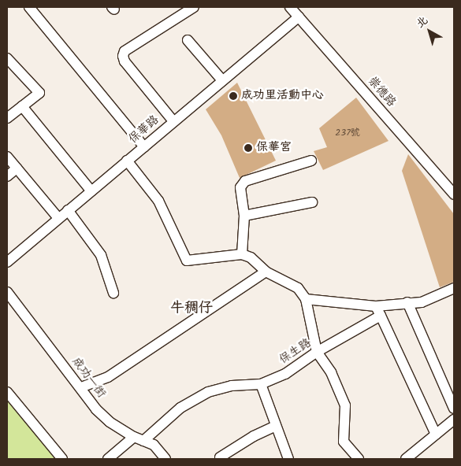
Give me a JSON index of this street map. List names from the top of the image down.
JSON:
{
  "streets": {
    "street": [
      "崇德路",
      "保華路",
      "保生路",
      "成功一街"
    ]
  },
  "crossings": [
    ["崇德路", "保華路"],
    ["保生路", "成功一街"]
  ],
  "districts": ["牛稠仔"],
  "places": ["成功里活動中心", "保華宮"],
  "house_numbers": ["237號"],
  "north": "top left"
}
